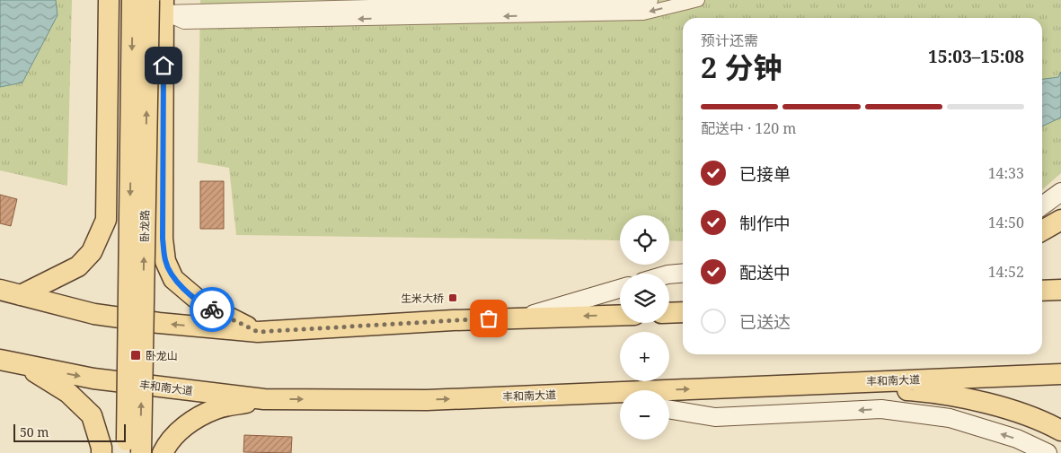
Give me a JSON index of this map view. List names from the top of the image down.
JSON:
{
  "streets": {
    "main road": ["卧龙路", "丰和南大道"]
  },
  "places": {
    "transit": ["生米大桥", "卧龙山"]
  },
  "scale_bar": "50 m",
  "page": {
    "heading": ["2 分钟", "预计还需", "15:03–15:08"],
    "bar": "配送中 · 120 m",
    "list": [
      ["已接单", "14:33"],
      ["制作中", "14:50"],
      ["配送中", "14:52"],
      "已送达"
    ],
    "map_buttons": ["+", "−"],
    "scale": "50 m"
  }
}
